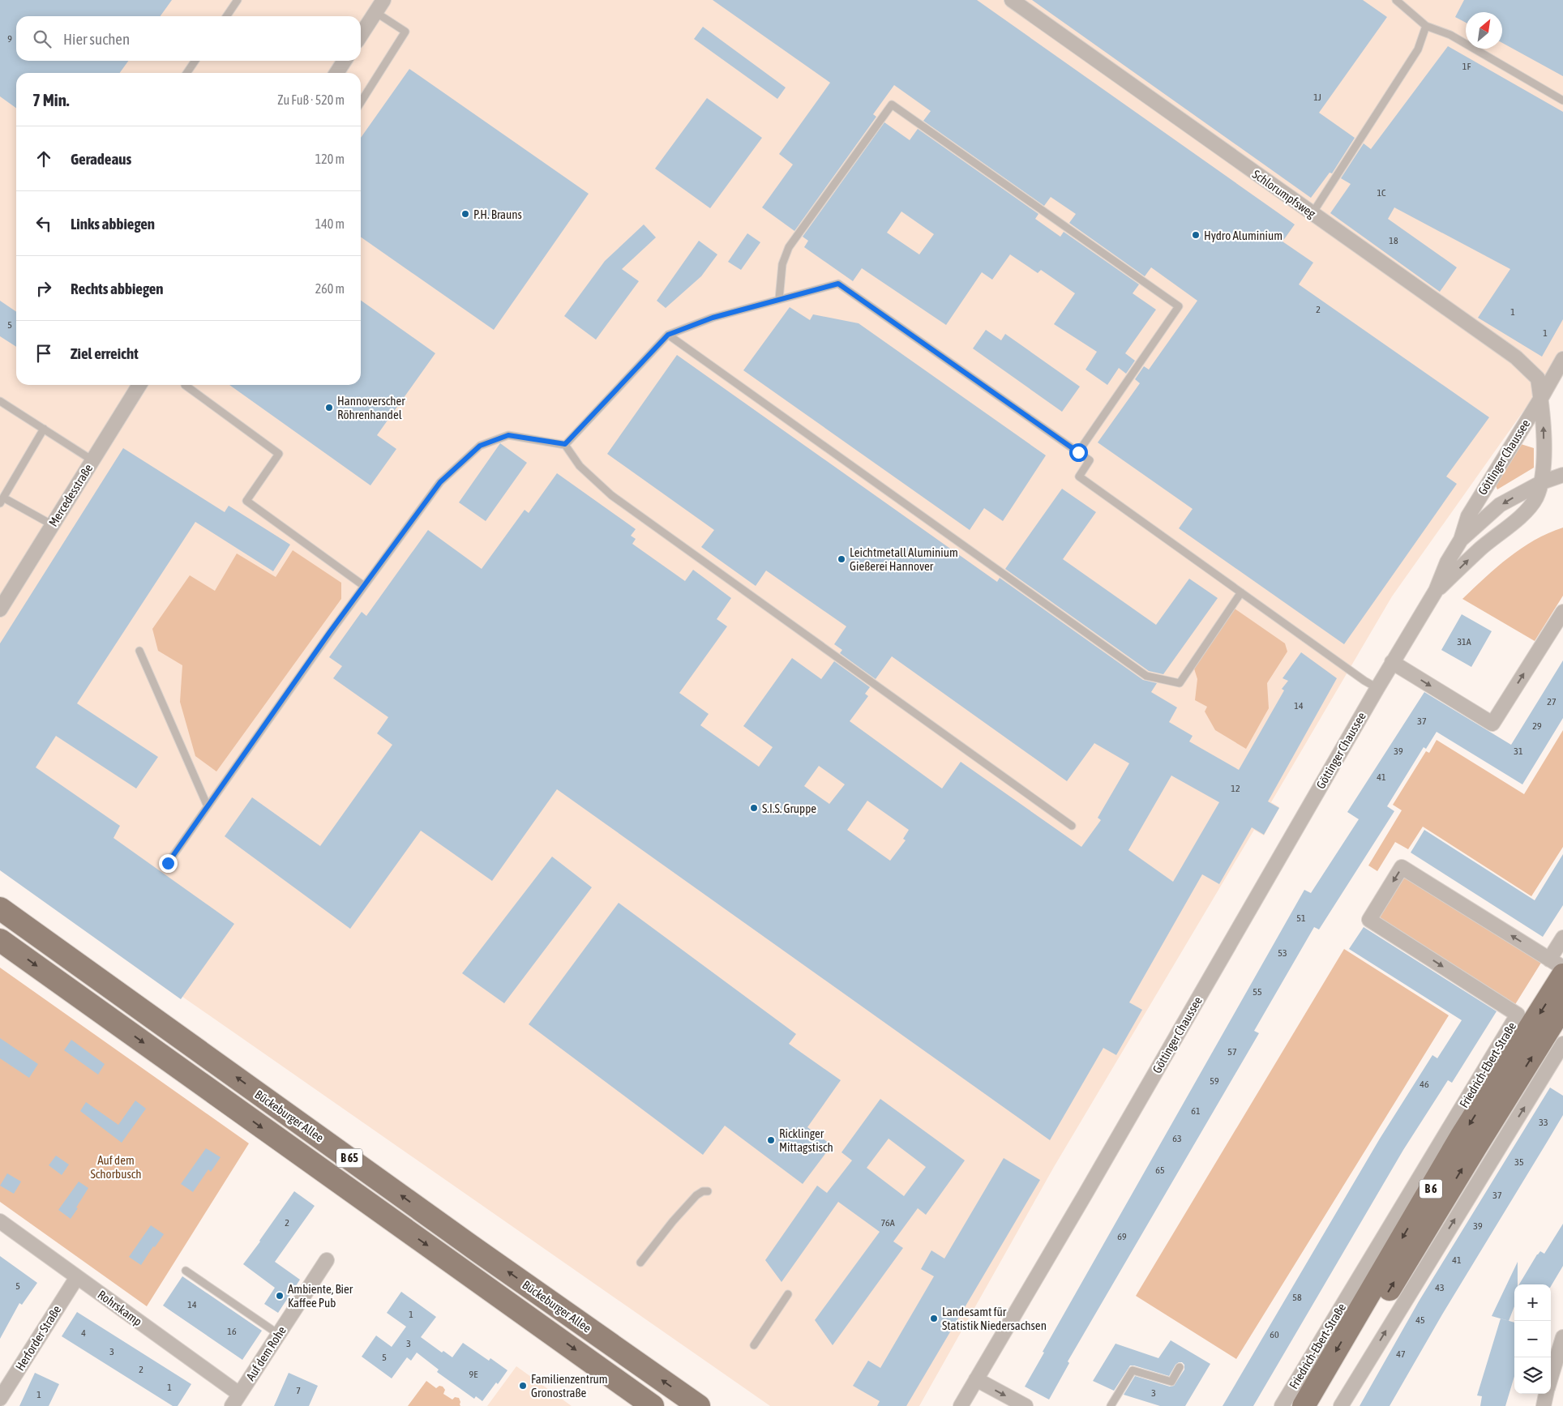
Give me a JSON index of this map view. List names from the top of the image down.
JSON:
{
  "streets": {
    "main road": [
      "Friedrich-Ebert-Straße",
      "Bückeburger Allee",
      "B 65",
      "B 6"
    ],
    "street": [
      "Schlorumpfsweg",
      "Göttinger Chaussee",
      "Mercedesstraße",
      "Rohrskamp",
      "Herforder Straße",
      "Auf dem Rohe"
    ]
  },
  "crossings": [
    ["Schlorumpfsweg", "Göttinger Chaussee"],
    ["Rohrskamp", "Herforder Straße"],
    ["Rohrskamp", "Auf dem Rohe"]
  ],
  "parks": ["Auf dem Schorbusch"],
  "places": [
    "P.H. Brauns",
    "Hydro Aluminium",
    "Hannoverscher Röhrenhandel",
    "Leichtmetall Aluminium Gießerei Hannover",
    "S.I.S. Gruppe",
    "Ricklinger Mittagstisch",
    "Ambiente, Bier Kaffee Pub",
    "Landesamt für Statistik Niedersachsen",
    "Familienzentrum Gronostraße"
  ],
  "house_numbers": [
    "9",
    "1F",
    "1J",
    "1C",
    "18",
    "2",
    "1",
    "5",
    "1",
    "31A",
    "27",
    "14",
    "37",
    "29",
    "39",
    "31",
    "41",
    "12",
    "51",
    "53",
    "55",
    "57",
    "59",
    "46",
    "61",
    "33",
    "63",
    "35",
    "65",
    "37",
    "2",
    "76A",
    "39",
    "69",
    "41",
    "5",
    "43",
    "58",
    "14",
    "1",
    "45",
    "16",
    "4",
    "60",
    "3",
    "3",
    "47",
    "5",
    "2",
    "9E",
    "1",
    "7",
    "3",
    "1"
  ],
  "north": "top right",
  "page": {
    "search": "Hier suchen",
    "heading": ["7 Min.", "Zu Fuß · 520 m"],
    "list": [
      ["Geradeaus", "120 m"],
      ["Links abbiegen", "140 m"],
      ["Rechts abbiegen", "260 m"],
      "Ziel erreicht"
    ],
    "map_buttons": ["+", "−"]
  }
}
